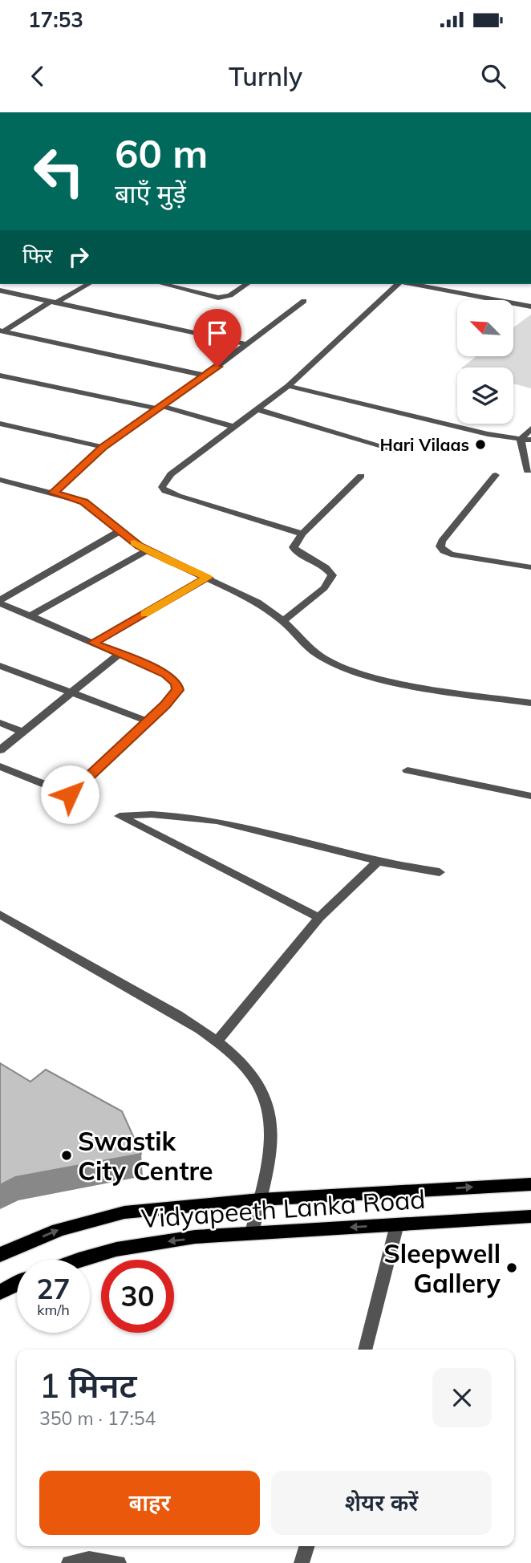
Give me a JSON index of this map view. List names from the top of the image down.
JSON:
{
  "streets": {
    "main road": ["Vidyapeeth Lanka Road"]
  },
  "places": ["Hari Vilaas", "Swastik City Centre", "Sleepwell Gallery"],
  "north": "top left",
  "page": {
    "status": "17:53",
    "header": "Turnly",
    "turn": ["60 m", "बाएँ मुड़ें"],
    "then": "फिर",
    "speed": "27 km/h",
    "limit": "30",
    "heading": ["1 मिनट", "350 m · 17:54"],
    "buttons": ["बाहर", "शेयर करें"]
  }
}
